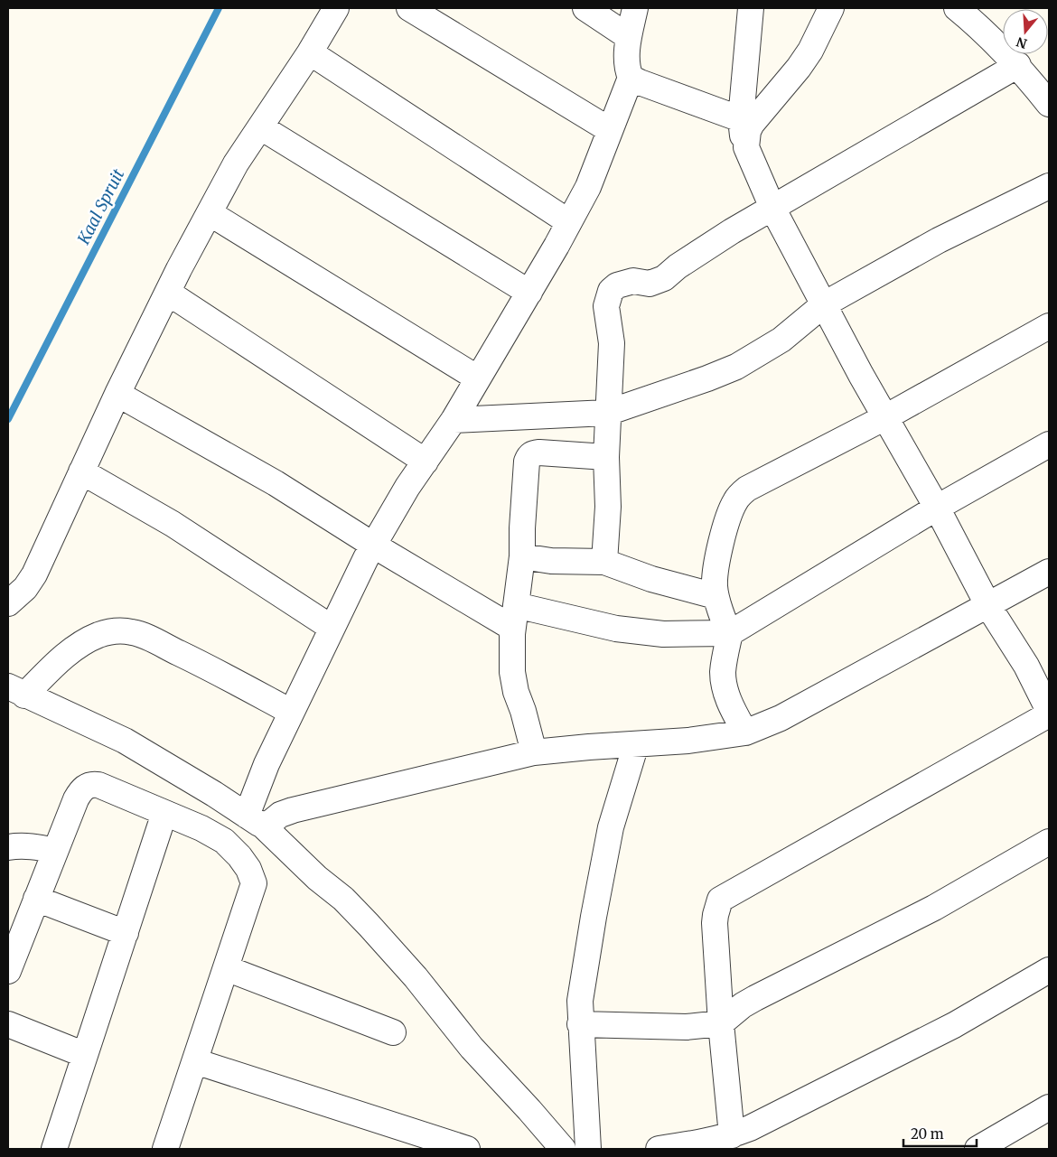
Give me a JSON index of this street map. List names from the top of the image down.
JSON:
{
  "water": ["Kaal Spruit"],
  "scale_bar": "20 m",
  "north": "bottom"
}
